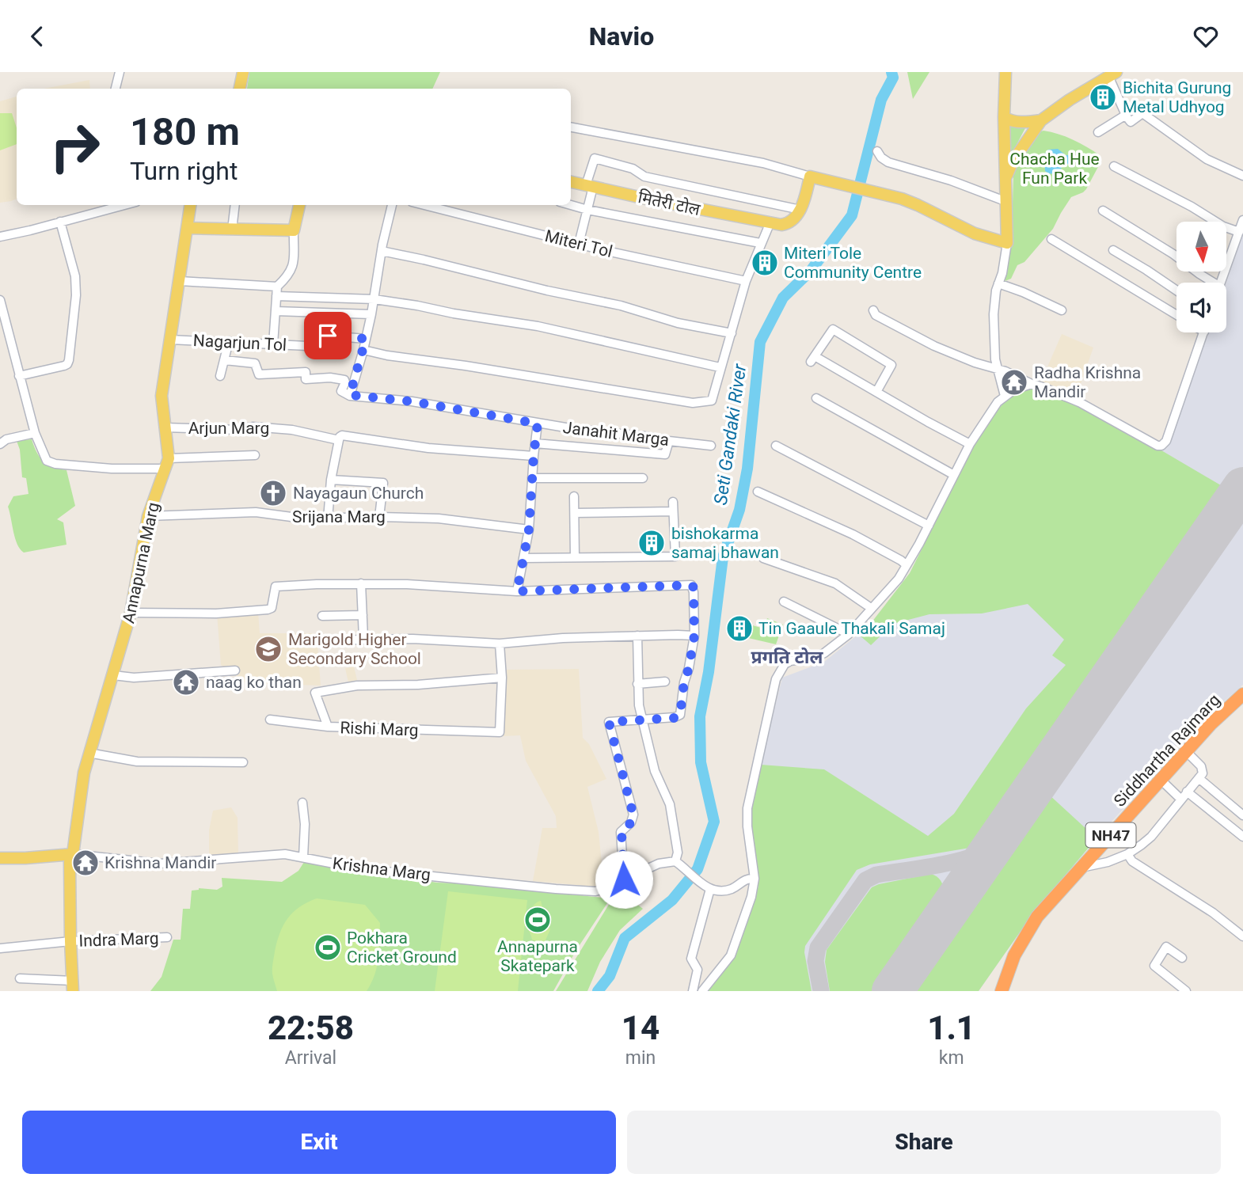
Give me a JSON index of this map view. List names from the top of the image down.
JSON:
{
  "streets": {
    "highway": ["Siddhartha Rajmarg", "NH47"],
    "main road": ["मितेरी टोल", "Annapurna Marg", "Indra Marg"],
    "street": [
      "Miteri Tol",
      "Nagarjun Tol",
      "Arjun Marg",
      "Janahit Marga",
      "Srijana Marg",
      "Rishi Marg",
      "Krishna Marg"
    ]
  },
  "crossings": [
    ["Nagarjun Tol", "Annapurna Marg"],
    ["Arjun Marg", "Annapurna Marg"],
    ["Srijana Marg", "Annapurna Marg"],
    ["Annapurna Marg", "Krishna Marg"],
    ["Annapurna Marg", "Indra Marg"],
    ["Krishna Marg", "Indra Marg"]
  ],
  "districts": ["प्रगति टोल"],
  "water": ["Seti Gandaki River"],
  "parks": ["Chacha Hue Fun Park"],
  "places": {
    "building": [
      "Bichita Gurung Metal Udhyog",
      "Miteri Tole Community Centre",
      "bishokarma samaj bhawan",
      "Tin Gaaule Thakali Samaj"
    ],
    "temple": ["Radha Krishna Mandir", "naag ko than", "Krishna Mandir"],
    "church": ["Nayagaun Church"],
    "school or university": ["Marigold Higher Secondary School"],
    "sports": ["Annapurna Skatepark", "Pokhara Cricket Ground"]
  },
  "north": "bottom",
  "page": {
    "header": "Navio",
    "turn": ["180 m", "Turn right"],
    "eta": [
      "22:58",
      "Arrival",
      "14",
      "min",
      "1.1",
      "km"
    ],
    "buttons": ["Exit", "Share"]
  }
}
